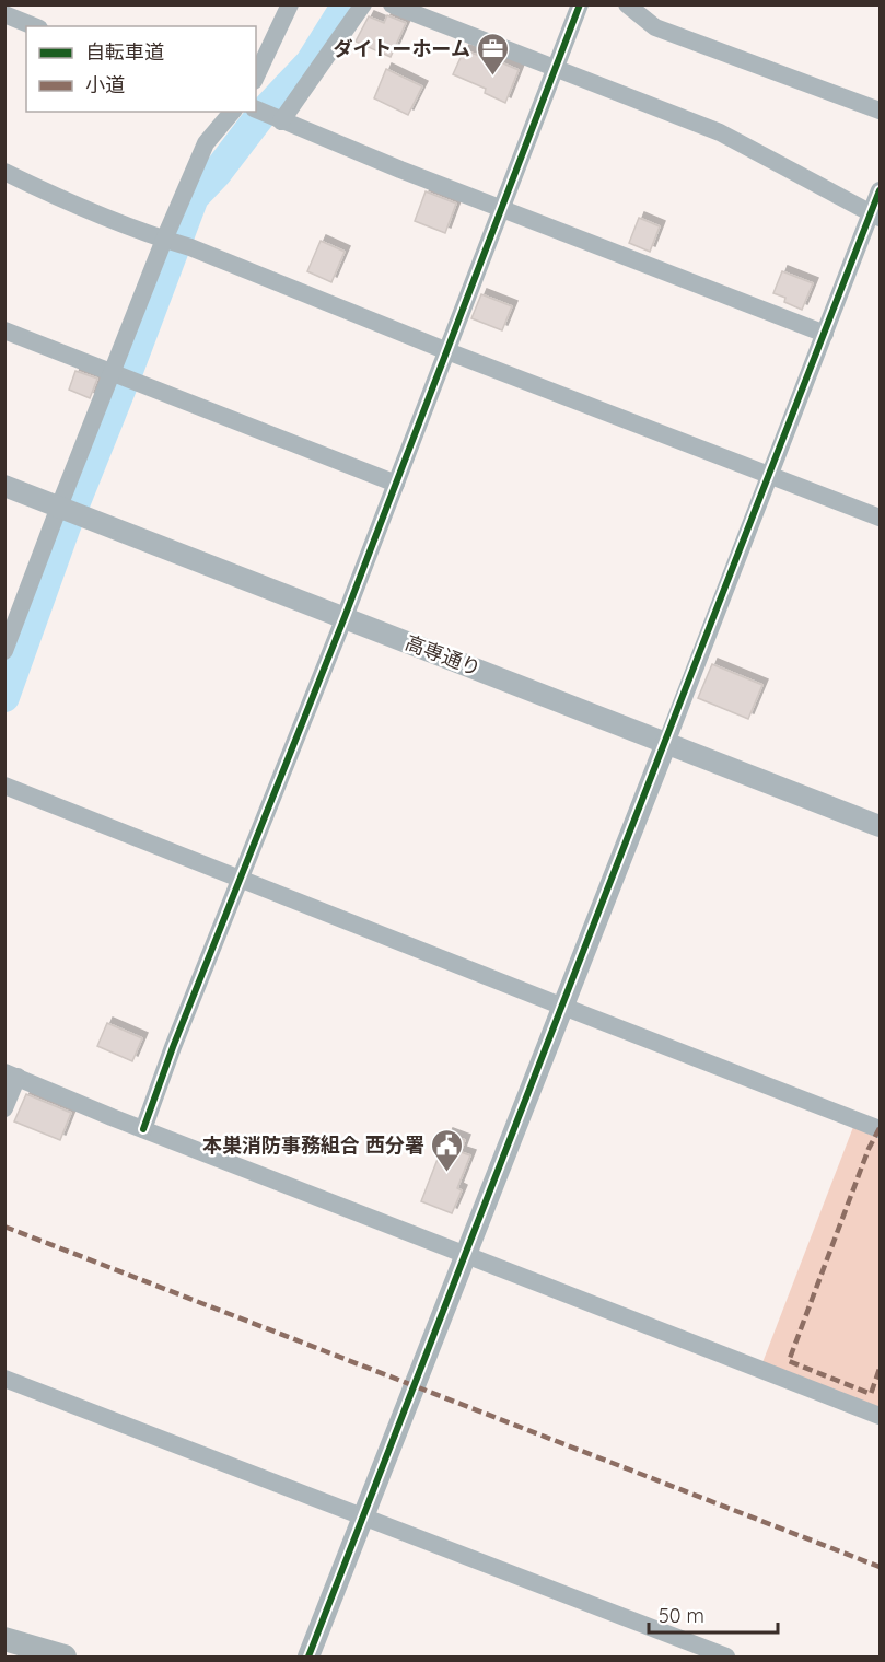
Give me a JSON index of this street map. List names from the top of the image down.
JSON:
{
  "streets": {
    "street": ["高専通り"]
  },
  "places": {
    "office": ["ダイトーホーム"],
    "public building": ["本巣消防事務組合 西分署"]
  },
  "legend": ["自転車道", "小道"],
  "scale_bar": "50 m"
}
